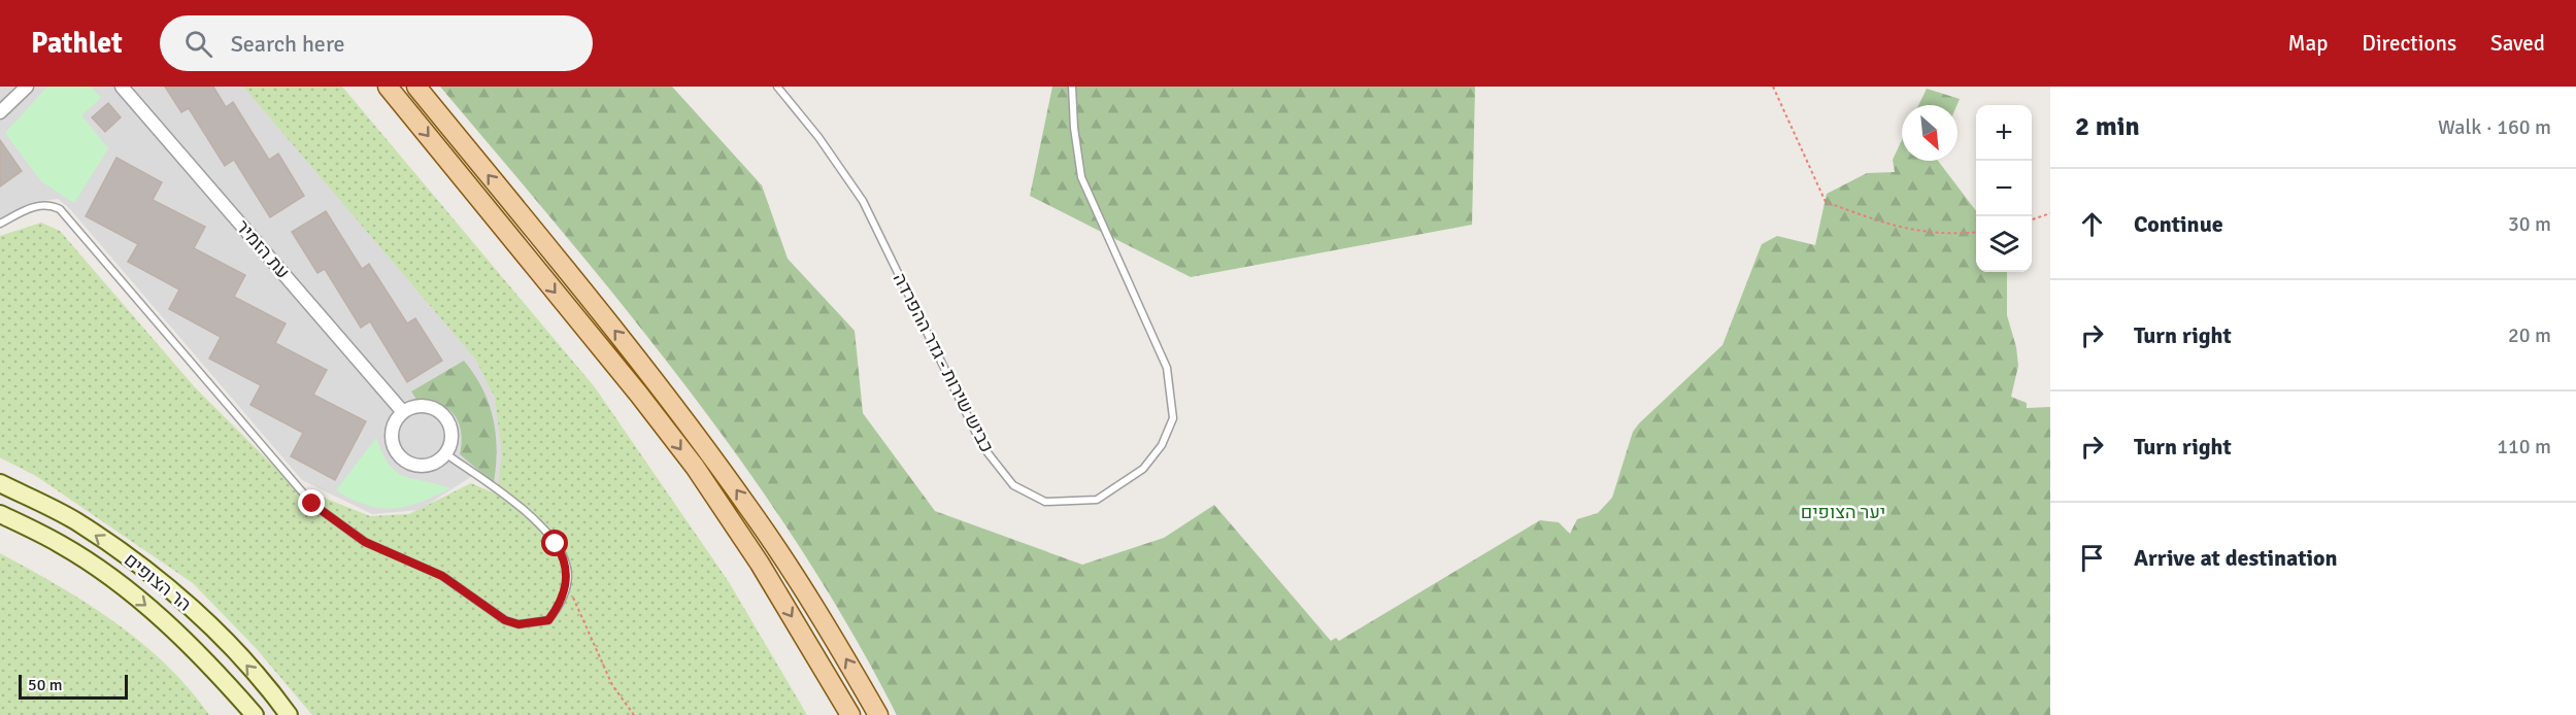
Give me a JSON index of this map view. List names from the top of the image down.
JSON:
{
  "streets": {
    "main road": ["הר הצופים"],
    "street": ["עת הזמיר"],
    "lane": ["כביש שירות - גדר ההפרדה"]
  },
  "parks": ["יער הצופים"],
  "scale_bar": "50 m",
  "north": "bottom right",
  "page": {
    "header": "Pathlet",
    "search": "Search here",
    "nav": ["Map", "Directions", "Saved"],
    "heading": ["2 min", "Walk · 160 m"],
    "map_buttons": ["+", "−"],
    "list": [
      ["Continue", "30 m"],
      ["Turn right", "20 m"],
      ["Turn right", "110 m"],
      "Arrive at destination"
    ],
    "scale": "50 m"
  }
}
